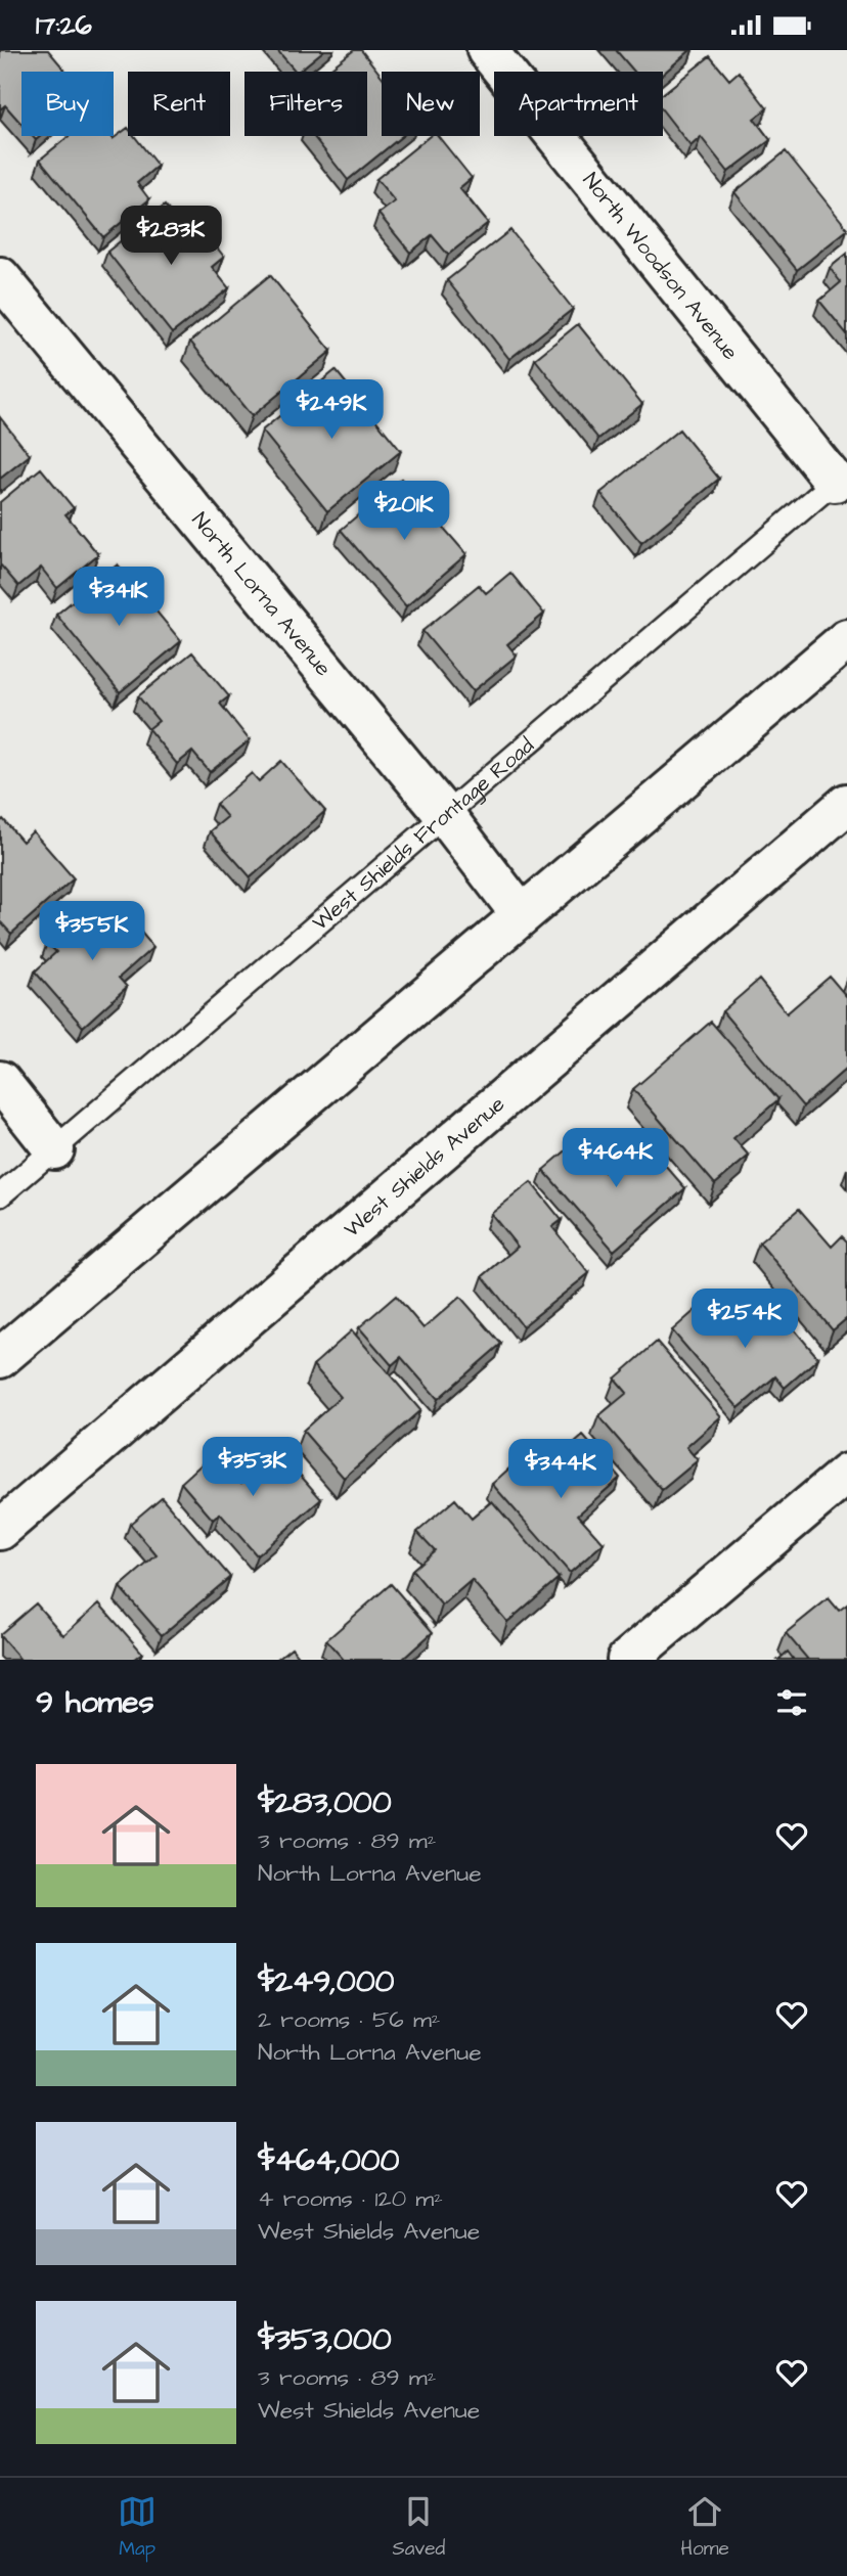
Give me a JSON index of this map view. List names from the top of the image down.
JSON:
{
  "streets": {
    "street": ["North Woodson Avenue", "North Lorna Avenue", "West Shields Avenue"],
    "lane": ["West Shields Frontage Road"]
  },
  "crossings": [
    ["North Woodson Avenue", "West Shields Frontage Road"],
    ["North Lorna Avenue", "West Shields Frontage Road"]
  ],
  "page": {
    "status": "17:26",
    "chip": [
      "Buy",
      "Rent",
      "Filters",
      "New",
      "Apartment"
    ],
    "price": [
      "$283K",
      "$249K",
      "$201K",
      "$341K",
      "$355K",
      "$464K",
      "$254K",
      "$353K",
      "$344K"
    ],
    "heading": "9 homes",
    "list": [
      {
        "name": "$283,000",
        "note": "3 rooms · 89 m² · North Lorna Avenue"
      },
      {
        "name": "$249,000",
        "note": "2 rooms · 56 m² · North Lorna Avenue"
      },
      {
        "name": "$464,000",
        "note": "4 rooms · 120 m² · West Shields Avenue"
      },
      {
        "name": "$353,000",
        "note": "3 rooms · 89 m² · West Shields Avenue"
      }
    ],
    "tabs": ["Map", "Saved", "Home"]
  }
}
